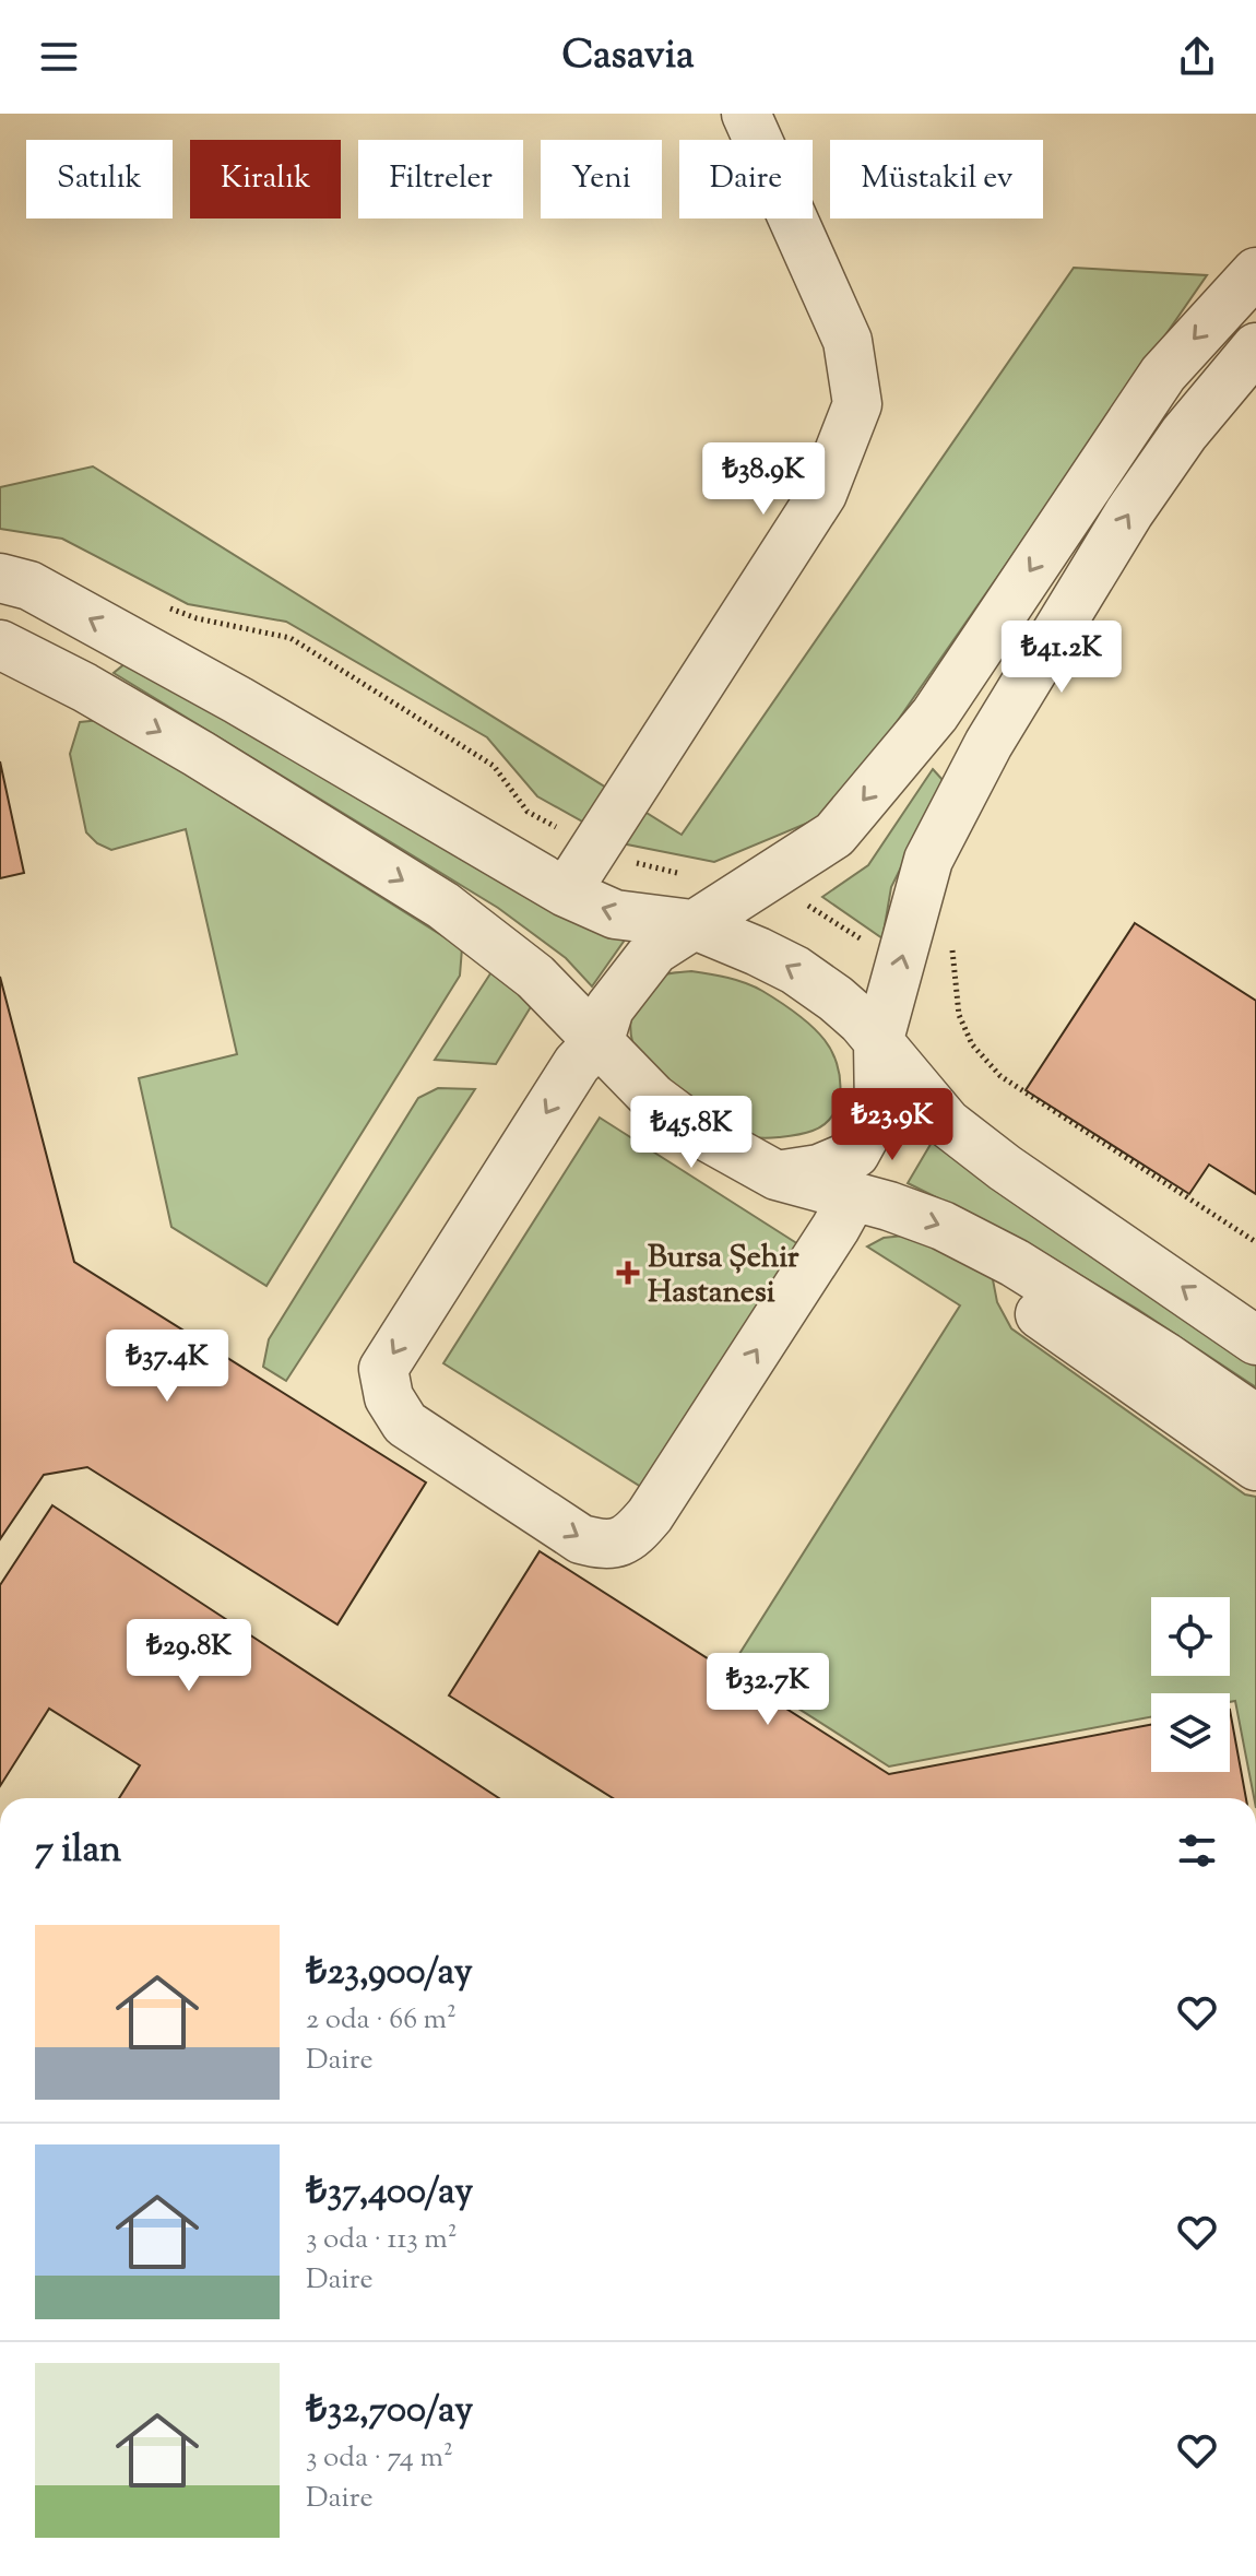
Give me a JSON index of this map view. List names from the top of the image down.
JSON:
{
  "places": {
    "health": ["Bursa Şehir Hastanesi"]
  },
  "page": {
    "header": "Casavia",
    "chip": [
      "Satılık",
      "Kiralık",
      "Filtreler",
      "Yeni",
      "Daire",
      "Müstakil ev"
    ],
    "price": [
      "₺38.9K",
      "₺41.2K",
      "₺23.9K",
      "₺45.8K",
      "₺37.4K",
      "₺29.8K",
      "₺32.7K"
    ],
    "heading": "7 ilan",
    "list": [
      {
        "name": "₺23,900/ay",
        "note": "2 oda · 66 m² · Daire"
      },
      {
        "name": "₺37,400/ay",
        "note": "3 oda · 113 m² · Daire"
      },
      {
        "name": "₺32,700/ay",
        "note": "3 oda · 74 m² · Daire"
      }
    ]
  }
}
